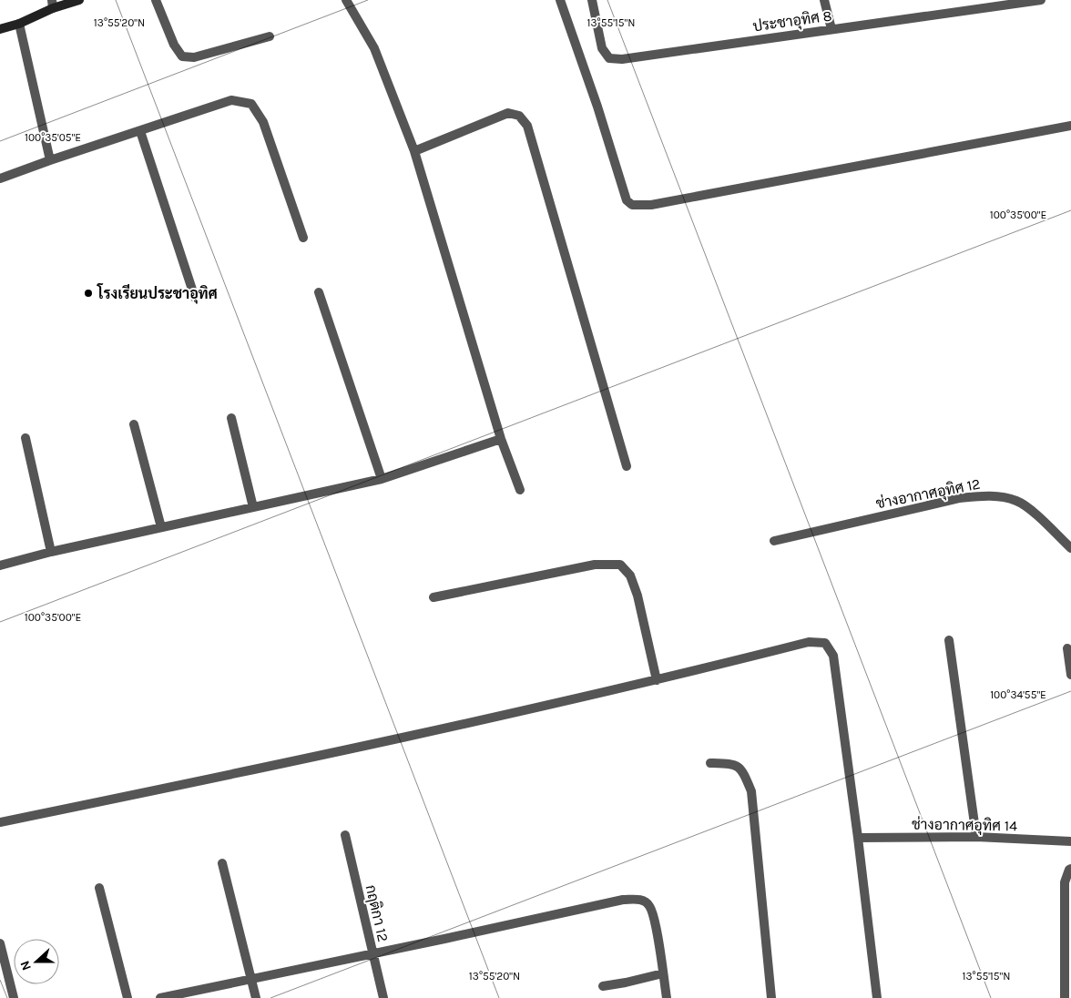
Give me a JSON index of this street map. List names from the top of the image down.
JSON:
{
  "streets": {
    "street": [
      "ประชาอุทิศ 8",
      "ช่างอากาศอุทิศ 12",
      "ช่างอากาศอุทิศ 14",
      "กฤติกา 12"
    ]
  },
  "places": ["โรงเรียนประชาอุทิศ"],
  "north": "left",
  "coordinates": [
    "13°55'20\"N",
    "13°55'15\"N",
    "100°35'05\"E",
    "100°35'00\"E",
    "100°34'55\"E"
  ]
}
